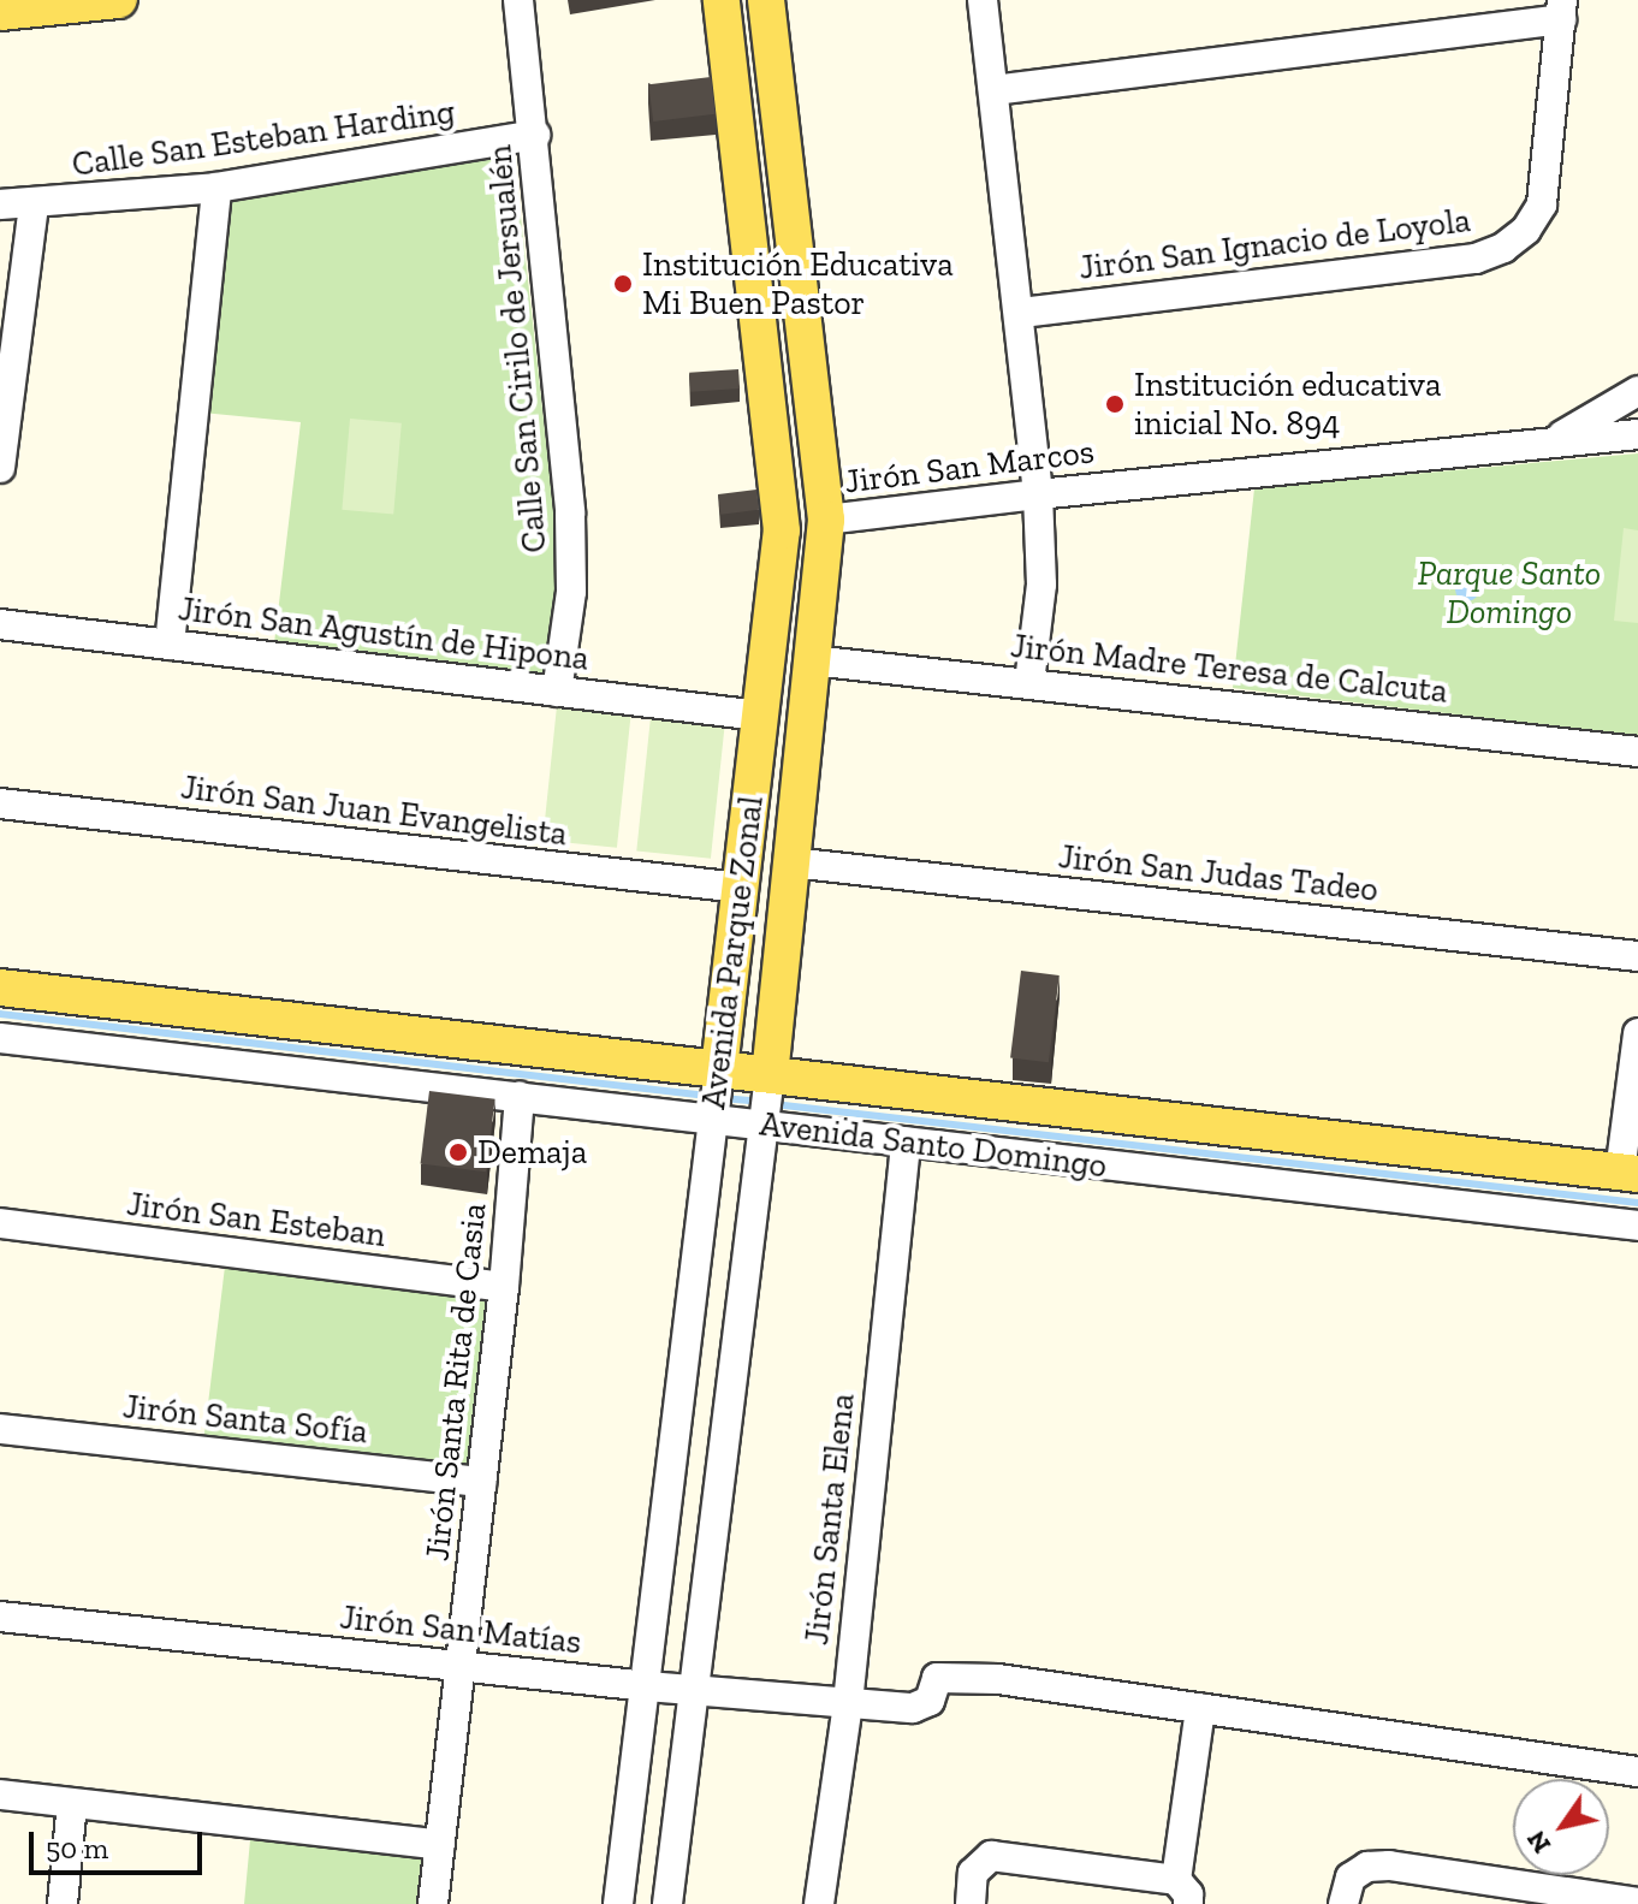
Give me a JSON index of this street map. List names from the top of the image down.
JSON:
{
  "streets": {
    "main road": ["Avenida Parque Zonal", "Avenida Santo Domingo"],
    "street": [
      "Calle San Esteban Harding",
      "Jirón San Ignacio de Loyola",
      "Calle San Cirilo de Jersualén",
      "Jirón San Marcos",
      "Jirón San Agustín de Hipona",
      "Jirón Madre Teresa de Calcuta",
      "Jirón San Juan Evangelista",
      "Jirón San Judas Tadeo",
      "Jirón San Esteban",
      "Jirón Santa Rita de Casia",
      "Jirón Santa Sofía",
      "Jirón Santa Elena",
      "Jirón San Matías"
    ]
  },
  "crossings": [
    ["Calle San Esteban Harding", "Calle San Cirilo de Jersualén"],
    ["Calle San Cirilo de Jersualén", "Jirón San Agustín de Hipona"],
    ["Jirón San Marcos", "Avenida Parque Zonal"],
    ["Jirón San Agustín de Hipona", "Avenida Parque Zonal"],
    ["Jirón Madre Teresa de Calcuta", "Avenida Parque Zonal"],
    ["Jirón San Juan Evangelista", "Avenida Parque Zonal"],
    ["Jirón San Judas Tadeo", "Avenida Parque Zonal"],
    ["Avenida Parque Zonal", "Avenida Santo Domingo"],
    ["Avenida Parque Zonal", "Jirón San Matías"],
    ["Avenida Santo Domingo", "Jirón Santa Rita de Casia"],
    ["Avenida Santo Domingo", "Jirón Santa Elena"],
    ["Jirón San Esteban", "Jirón Santa Rita de Casia"],
    ["Jirón Santa Rita de Casia", "Jirón Santa Sofía"],
    ["Jirón Santa Rita de Casia", "Jirón San Matías"],
    ["Jirón Santa Elena", "Jirón San Matías"]
  ],
  "parks": ["Parque Santo Domingo"],
  "places": ["Institución Educativa Mi Buen Pastor", "Institución educativa inicial No. 894", "Demaja"],
  "scale_bar": "50 m",
  "north": "bottom left"
}
